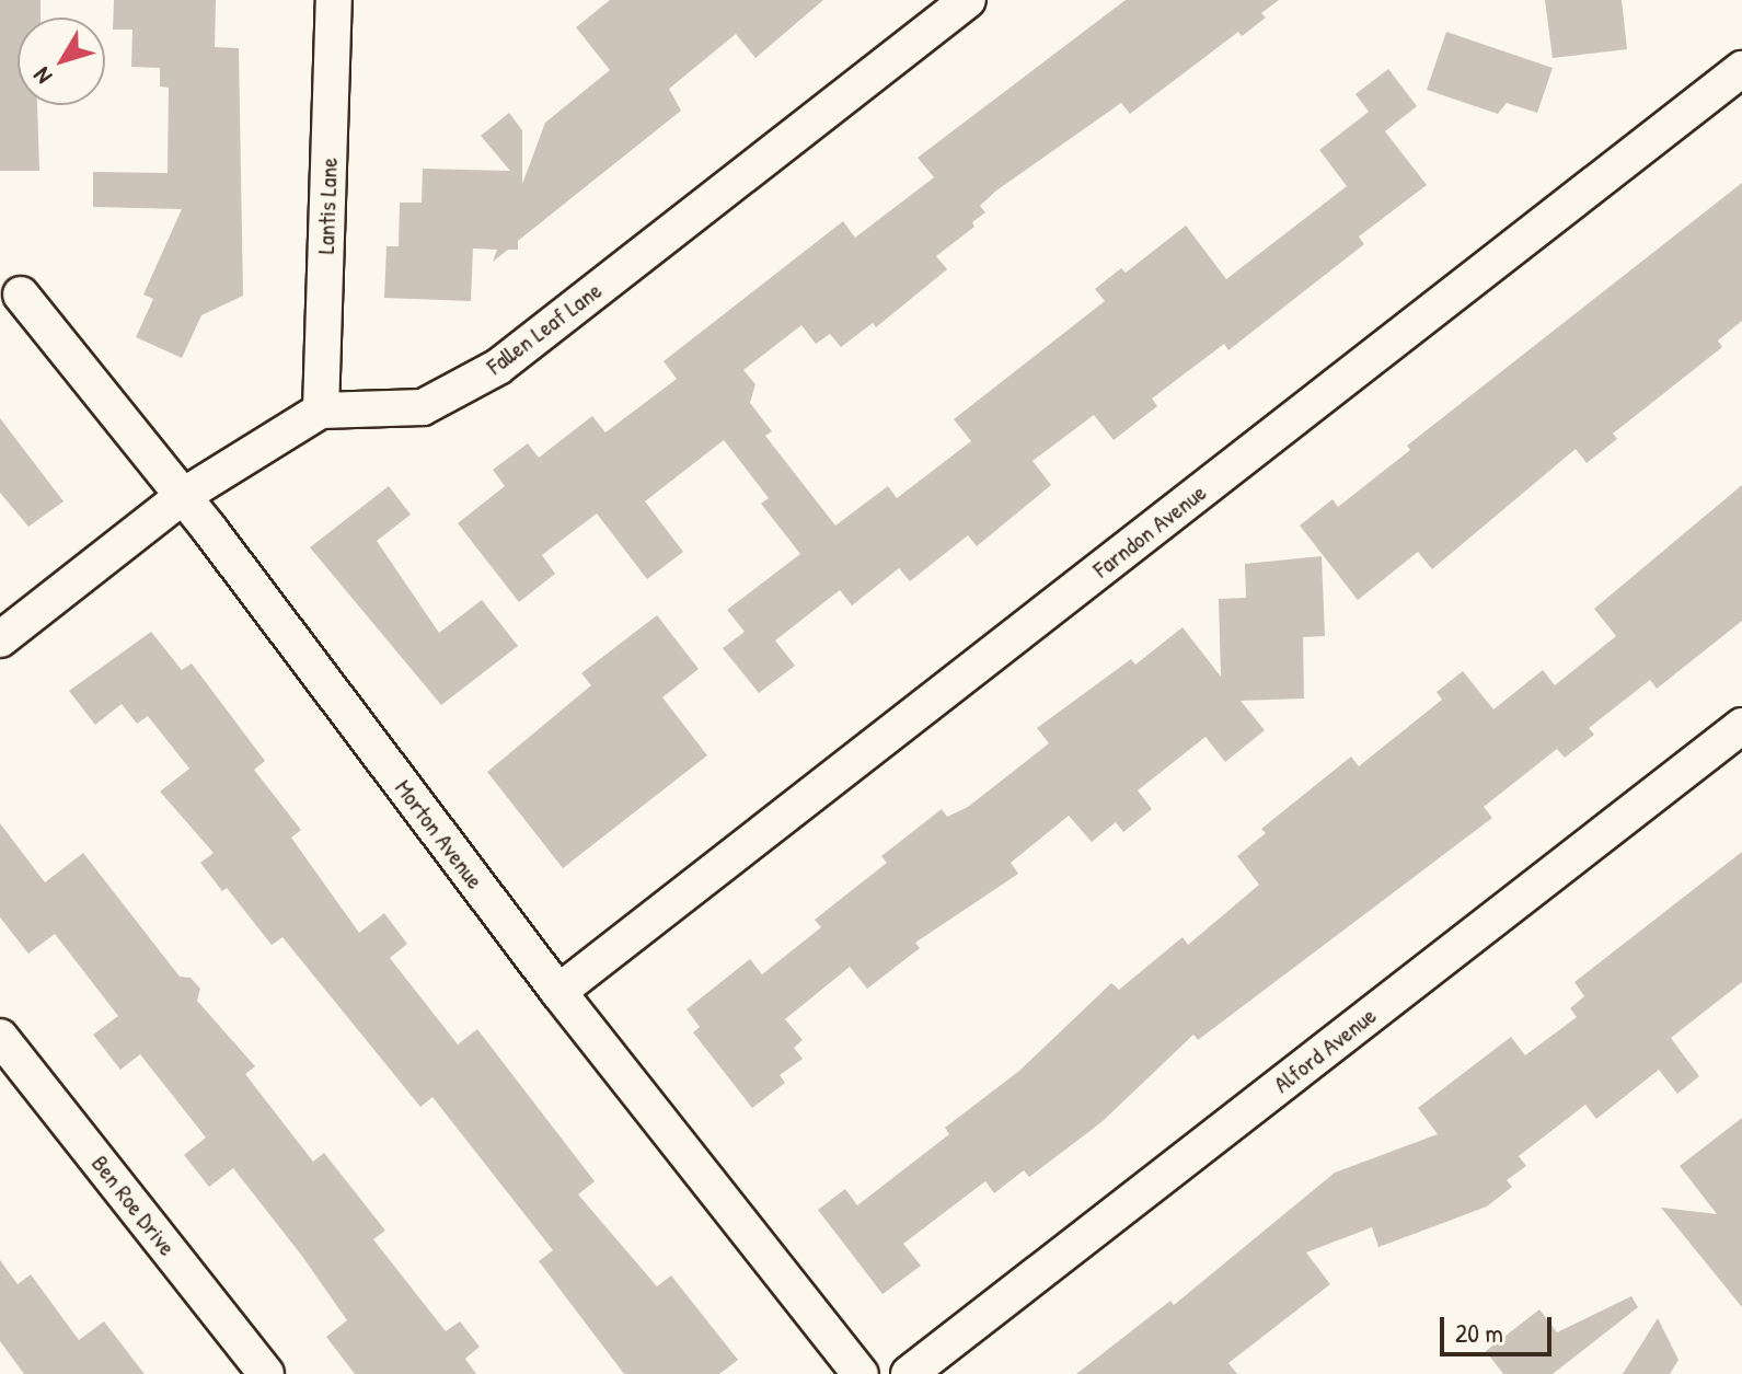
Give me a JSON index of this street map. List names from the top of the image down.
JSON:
{
  "streets": {
    "street": [
      "Lantis Lane",
      "Fallen Leaf Lane",
      "Farndon Avenue",
      "Morton Avenue",
      "Alford Avenue",
      "Ben Roe Drive"
    ]
  },
  "crossings": [
    ["Lantis Lane", "Fallen Leaf Lane"],
    ["Fallen Leaf Lane", "Morton Avenue"],
    ["Farndon Avenue", "Morton Avenue"]
  ],
  "scale_bar": "20 m",
  "north": "bottom left"
}
